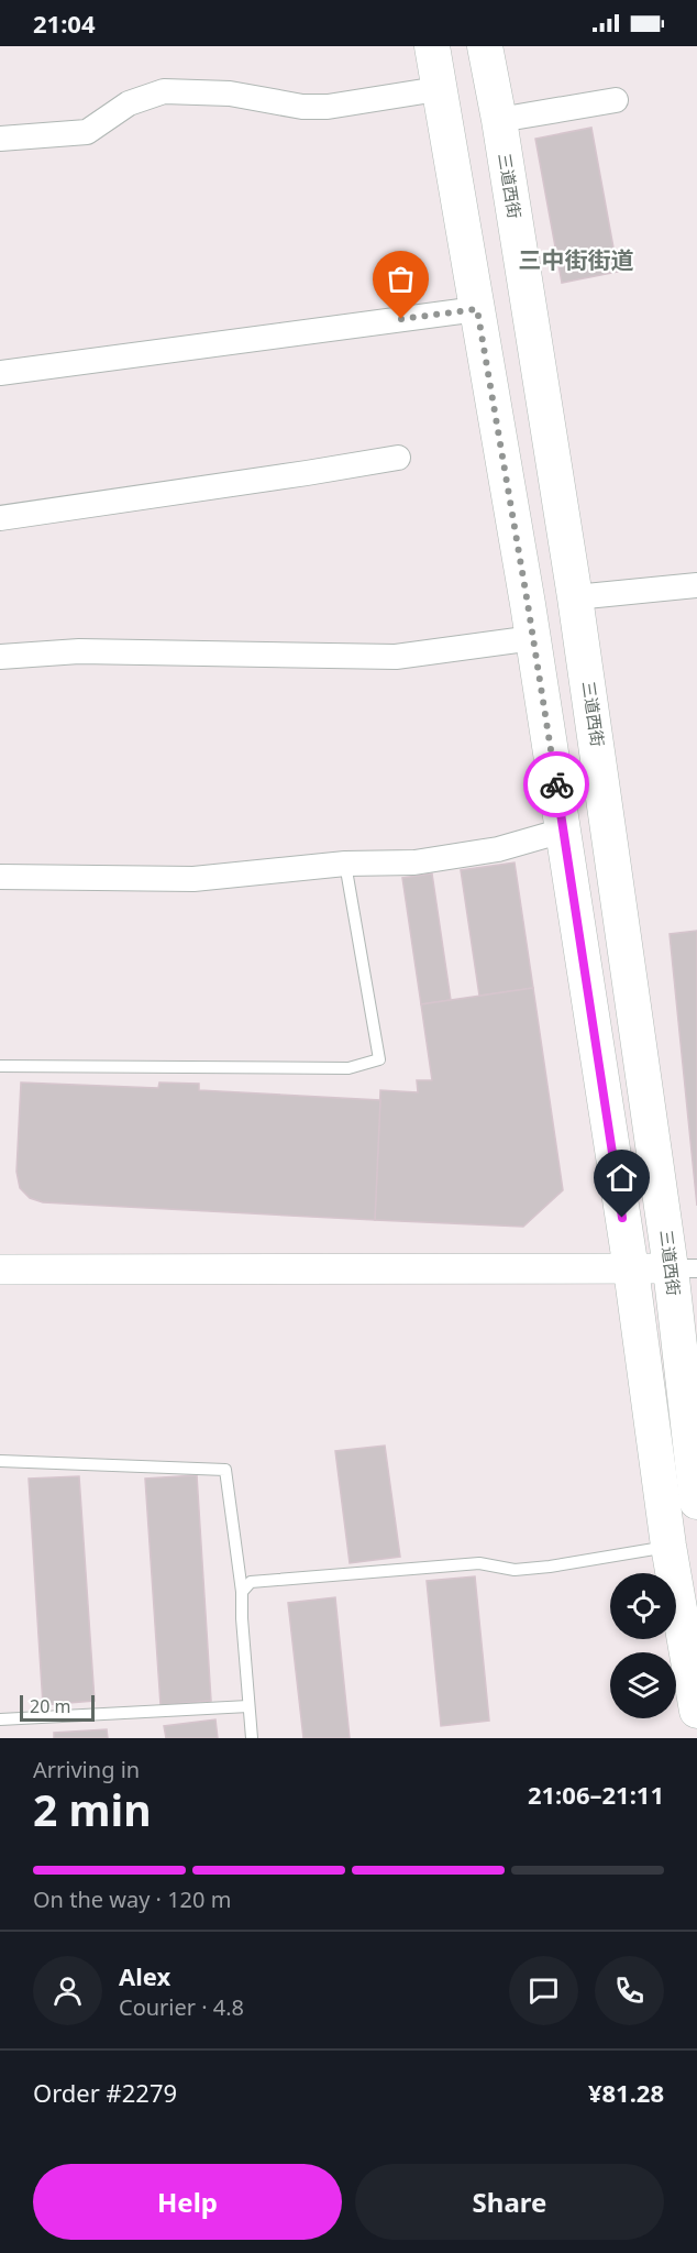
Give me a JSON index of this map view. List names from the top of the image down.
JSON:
{
  "streets": {
    "main road": ["三道西街"]
  },
  "districts": ["三中街街道"],
  "scale_bar": "20 m",
  "page": {
    "status": "21:04",
    "scale": "20 m",
    "heading": ["2 min", "Arriving in", "21:06–21:11"],
    "panel": [
      "Alex",
      "Courier · 4.8",
      "Order #2279",
      "¥81.28"
    ],
    "bar": "On the way · 120 m",
    "buttons": ["Help", "Share"]
  }
}
